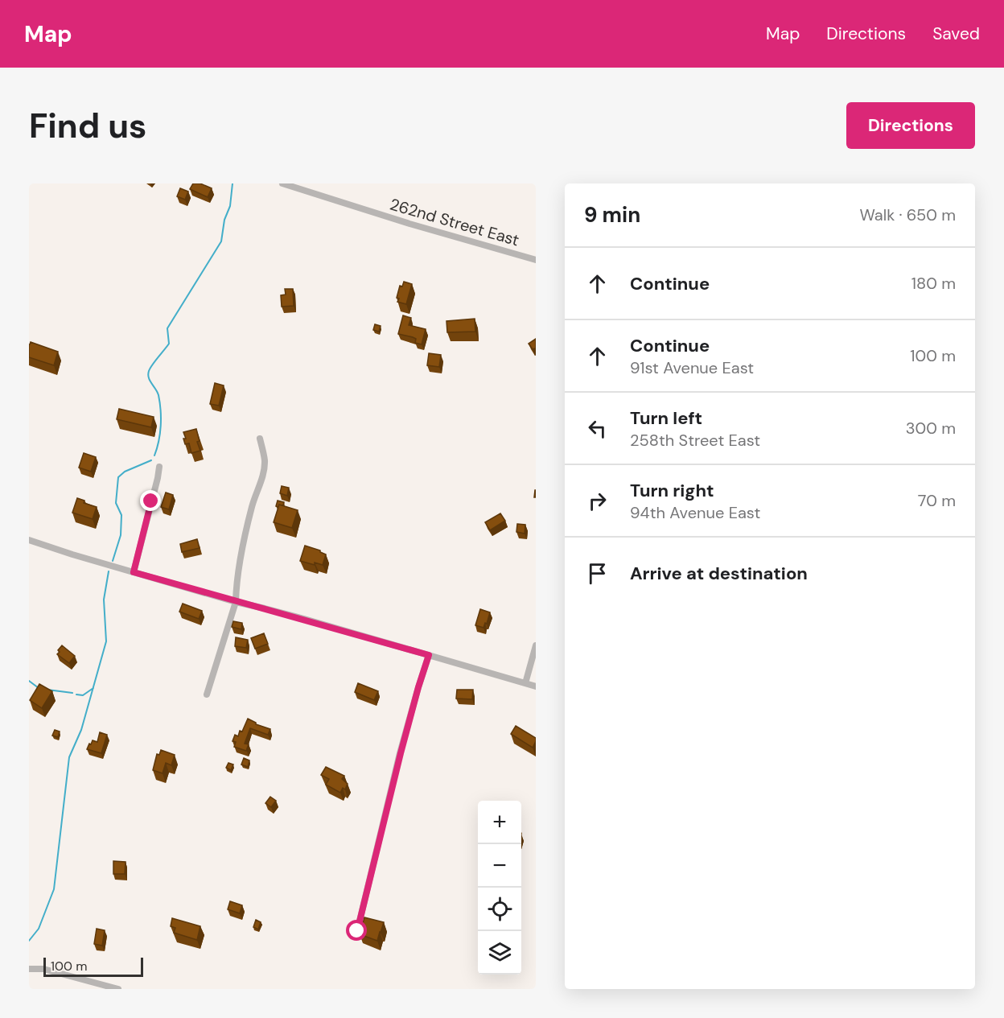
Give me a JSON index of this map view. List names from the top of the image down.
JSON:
{
  "streets": {
    "street": ["262nd Street East"]
  },
  "scale_bar": "100 m",
  "page": {
    "header": "Map",
    "nav": ["Map", "Directions", "Saved"],
    "buttons": "Directions",
    "title": "Find us",
    "heading": ["9 min", "Walk · 650 m"],
    "list": [
      ["Continue", "180 m"],
      ["Continue", "91st Avenue East", "100 m"],
      ["Turn left", "258th Street East", "300 m"],
      ["Turn right", "94th Avenue East", "70 m"],
      "Arrive at destination"
    ],
    "map_buttons": ["+", "−"],
    "scale": "100 m"
  }
}
